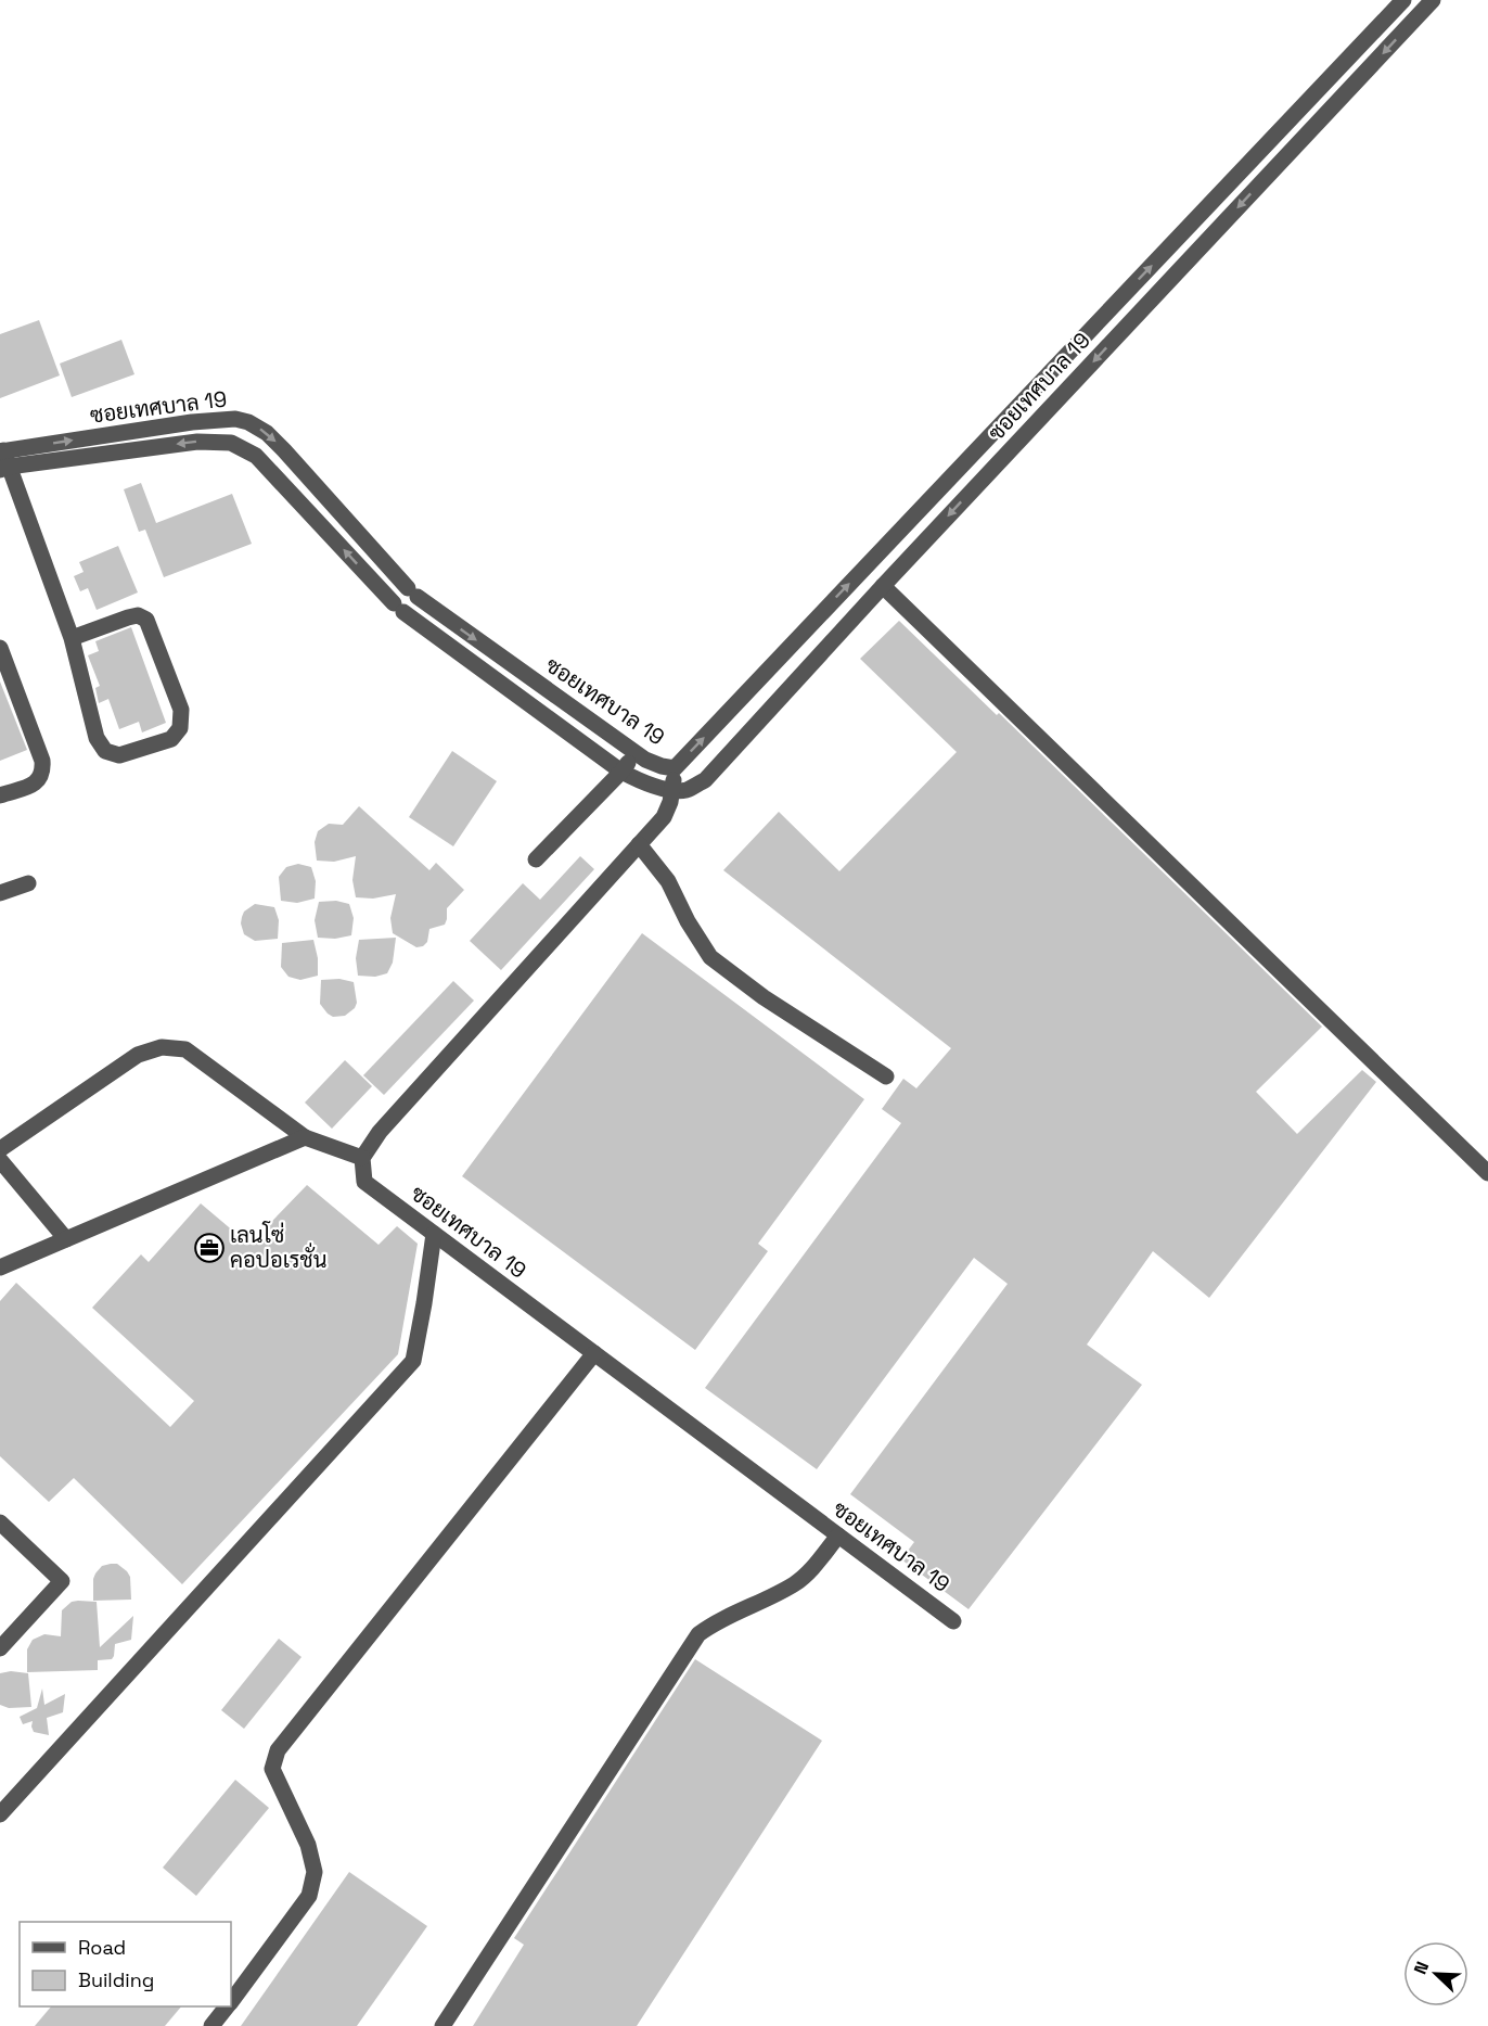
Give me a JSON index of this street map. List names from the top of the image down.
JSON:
{
  "streets": {
    "street": ["ซอยเทศบาล 19"]
  },
  "places": {
    "office": ["เลนโซ่ คอปอเรชั่น"]
  },
  "legend": ["Road", "Building"],
  "north": "top left"
}
